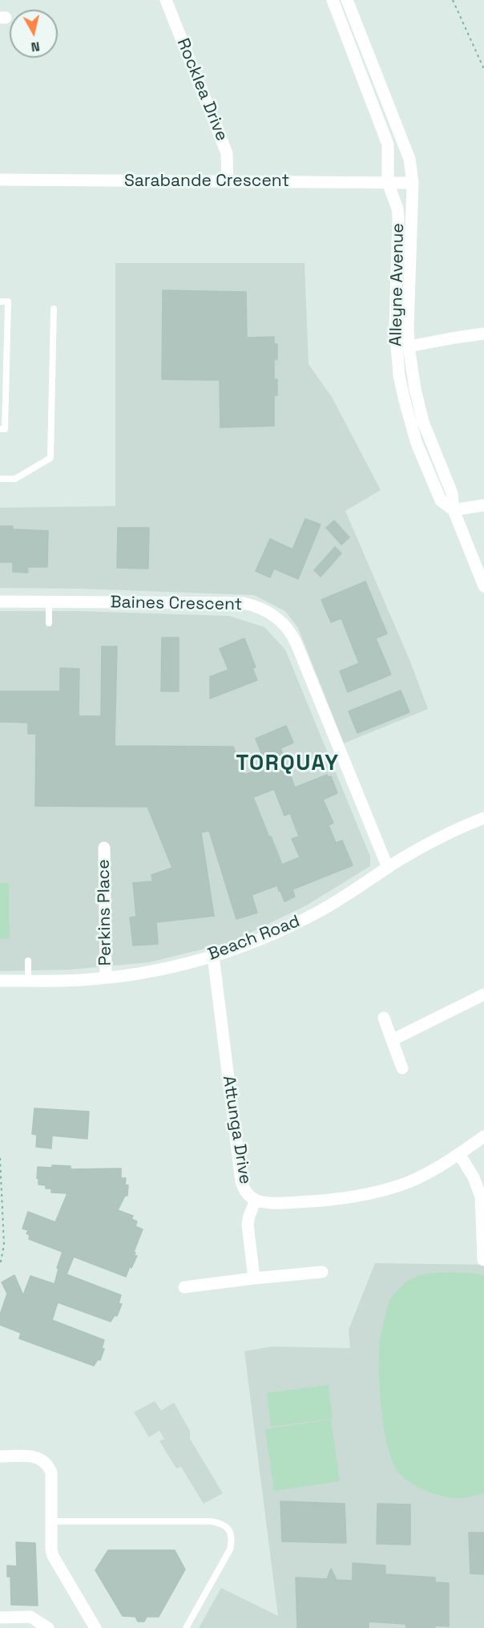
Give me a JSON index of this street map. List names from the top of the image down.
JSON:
{
  "streets": {
    "street": [
      "Rocklea Drive",
      "Sarabande Crescent",
      "Alleyne Avenue",
      "Baines Crescent",
      "Perkins Place",
      "Beach Road",
      "Attunga Drive"
    ]
  },
  "crossings": [
    ["Rocklea Drive", "Sarabande Crescent"],
    ["Sarabande Crescent", "Alleyne Avenue"],
    ["Baines Crescent", "Beach Road"],
    ["Perkins Place", "Beach Road"],
    ["Beach Road", "Attunga Drive"]
  ],
  "districts": ["TORQUAY"],
  "north": "bottom"
}
